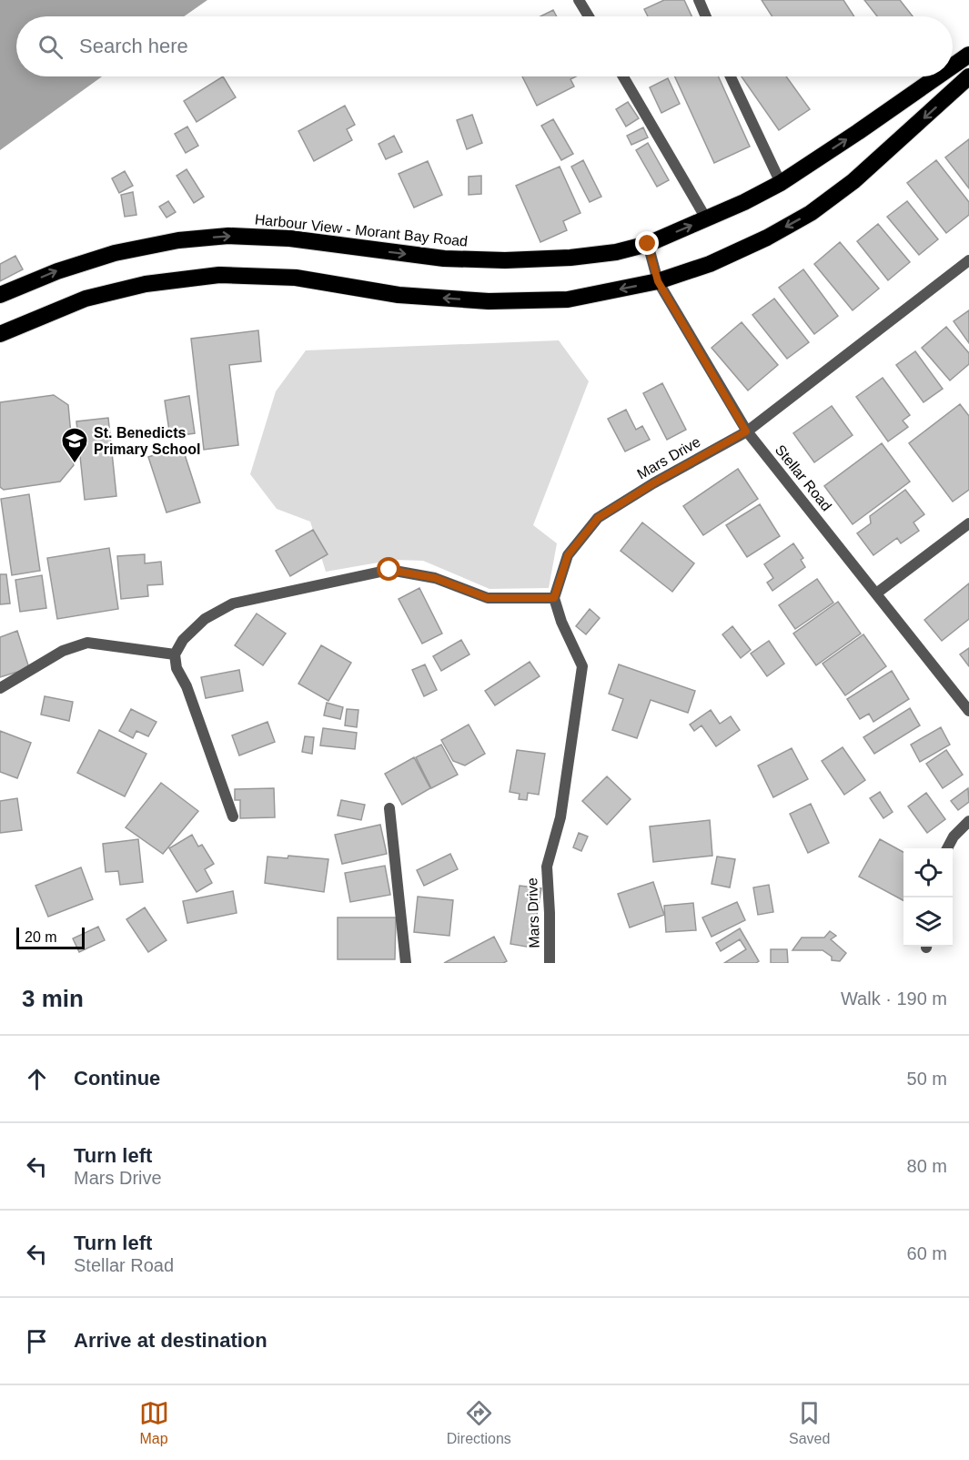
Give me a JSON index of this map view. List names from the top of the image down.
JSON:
{
  "streets": {
    "highway": ["Harbour View - Morant Bay Road"],
    "street": ["Mars Drive", "Stellar Road"]
  },
  "crossings": [
    ["Harbour View - Morant Bay Road", "Stellar Road"],
    ["Mars Drive", "Stellar Road"]
  ],
  "places": {
    "school or university": ["St. Benedicts Primary School"]
  },
  "scale_bar": "20 m",
  "page": {
    "search": "Search here",
    "scale": "20 m",
    "heading": ["3 min", "Walk · 190 m"],
    "list": [
      ["Continue", "50 m"],
      ["Turn left", "Mars Drive", "80 m"],
      ["Turn left", "Stellar Road", "60 m"],
      "Arrive at destination"
    ],
    "nav": ["Map", "Directions", "Saved"]
  }
}
